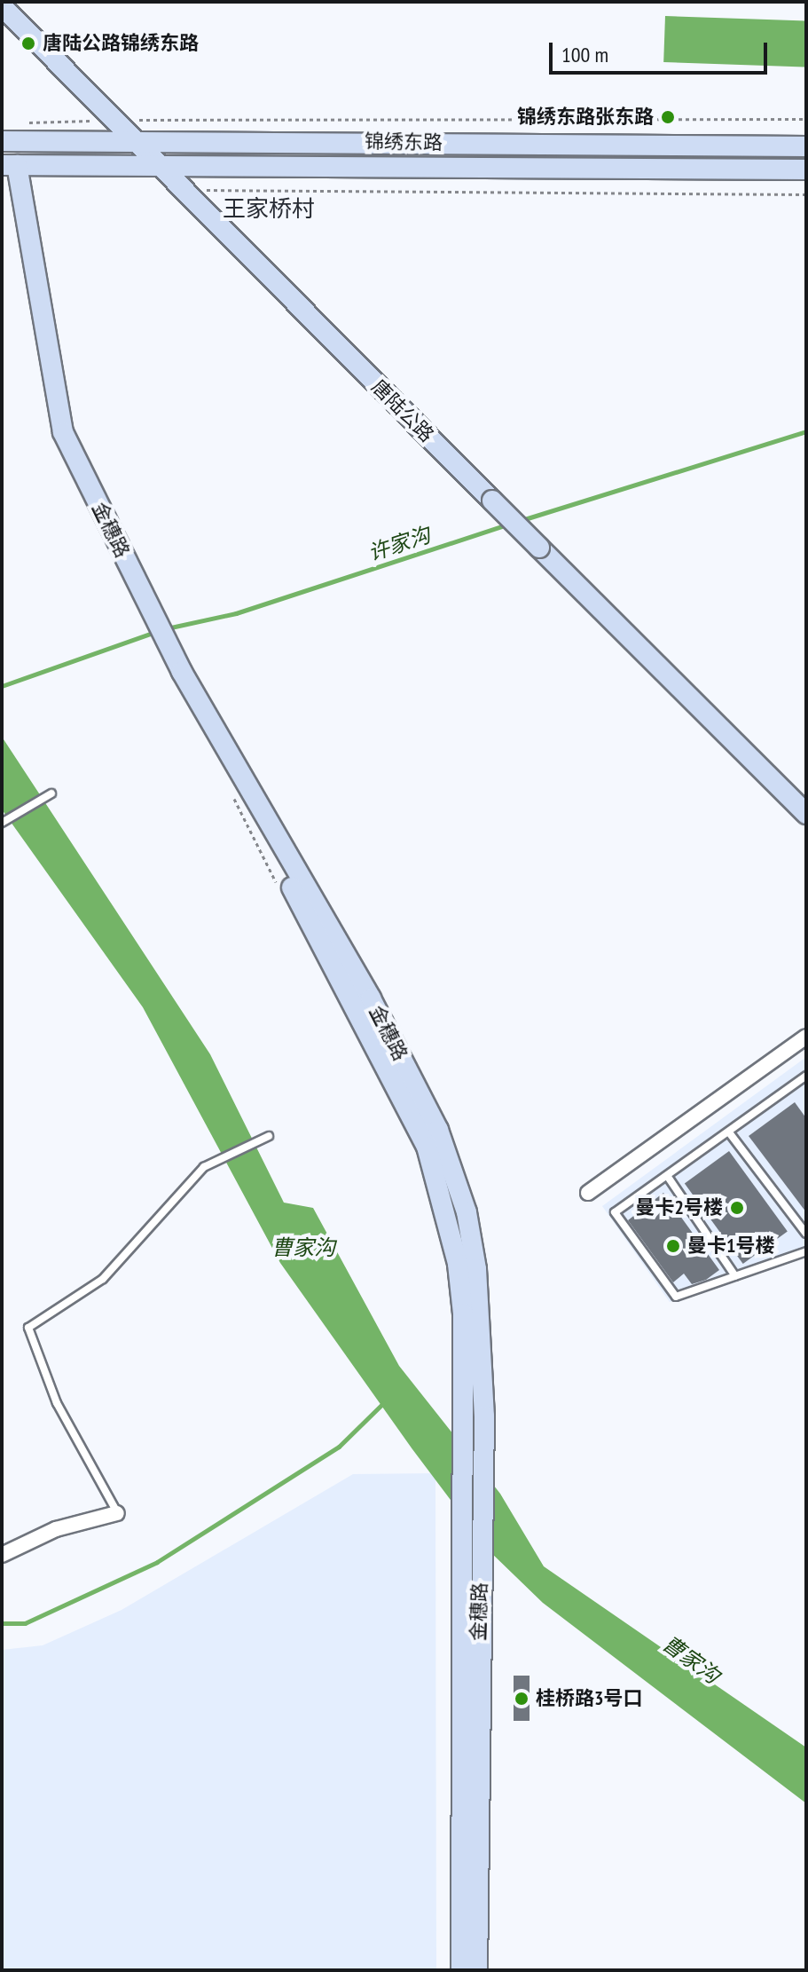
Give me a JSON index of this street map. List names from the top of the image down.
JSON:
{
  "streets": {
    "street": ["锦绣东路", "唐陆公路", "金穗路"]
  },
  "crossings": [
    ["锦绣东路", "唐陆公路"],
    ["锦绣东路", "金穗路"]
  ],
  "districts": ["王家桥村"],
  "water": ["许家沟", "曹家沟"],
  "places": [
    "唐陆公路锦绣东路",
    "锦绣东路张东路",
    "曼卡2号楼",
    "曼卡1号楼",
    "桂桥路3号口"
  ],
  "scale_bar": "100 m"
}
